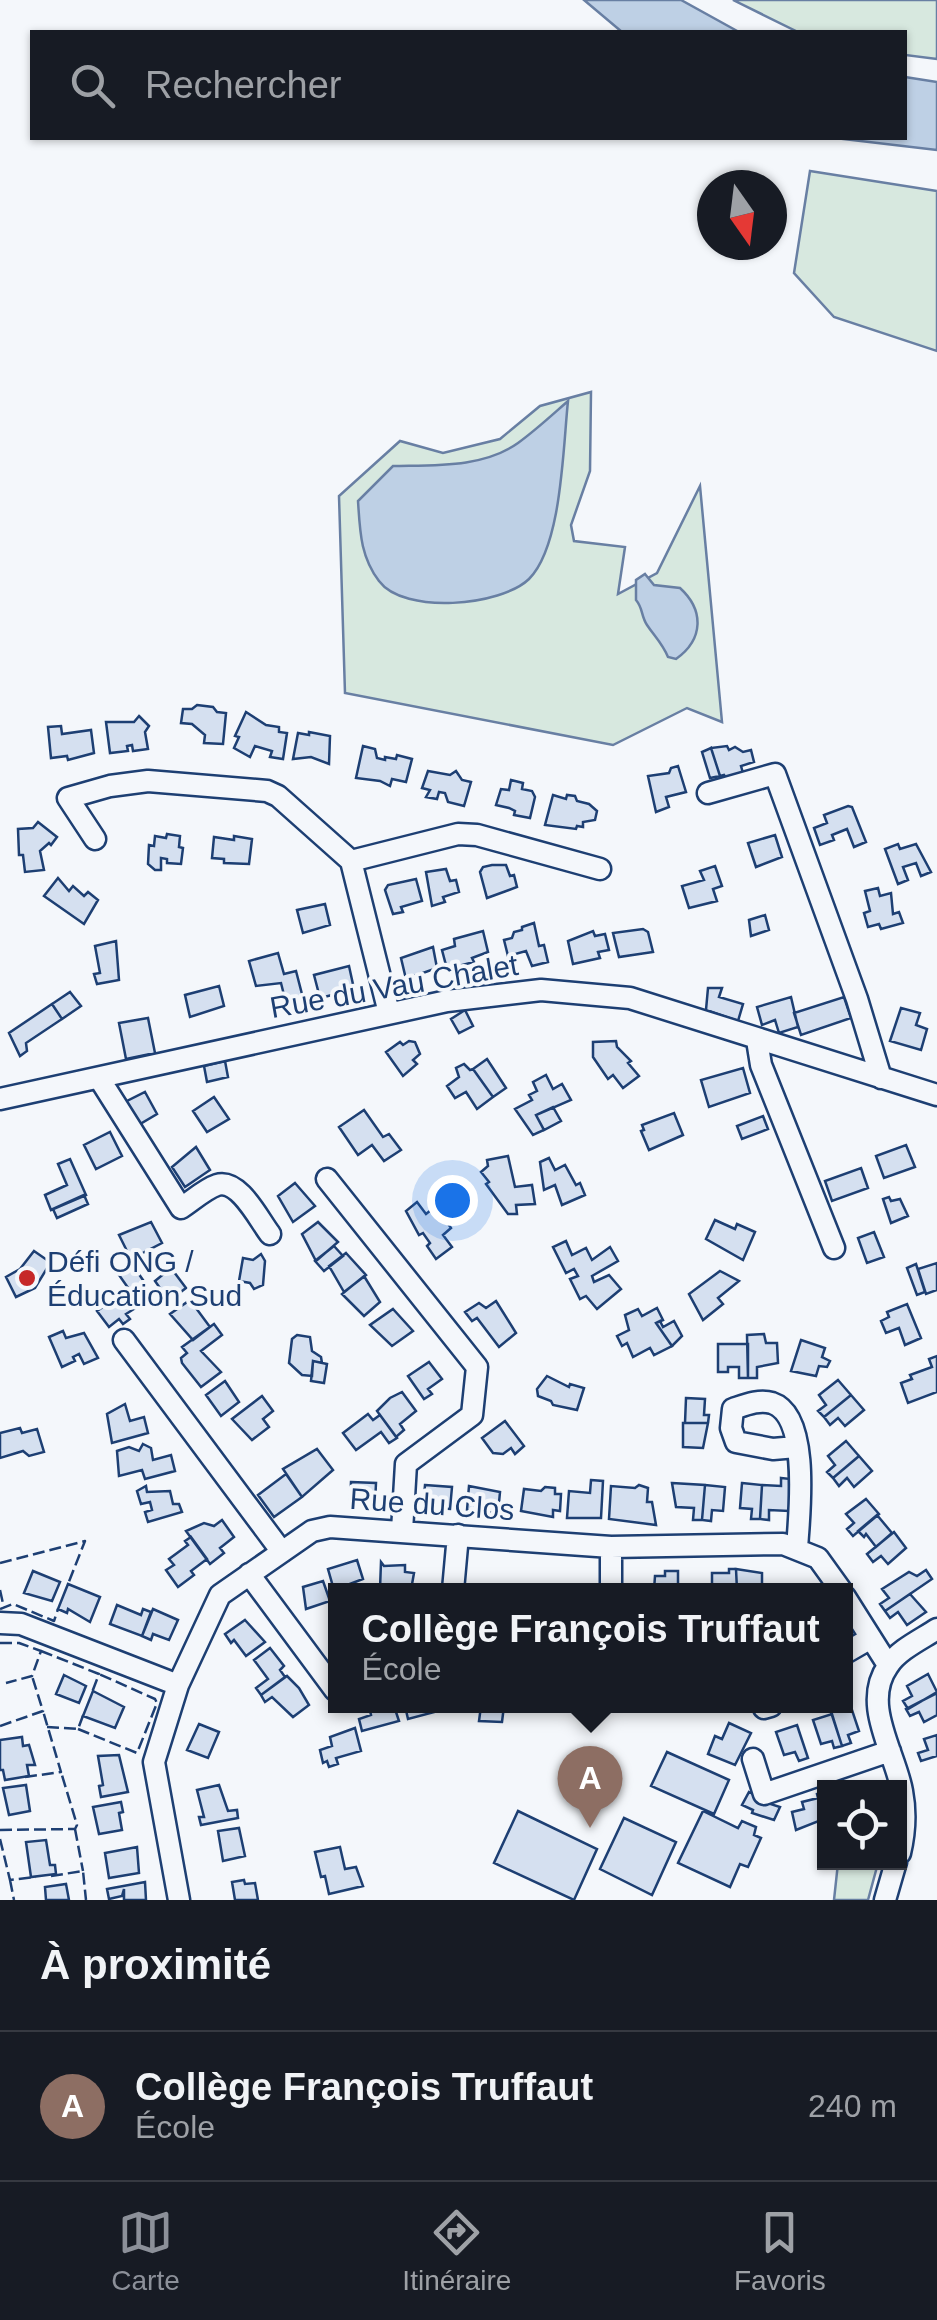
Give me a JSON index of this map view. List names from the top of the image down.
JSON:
{
  "streets": {
    "street": ["Rue du Vau Chalet", "Rue du Clos"]
  },
  "places": ["Défi ONG / Éducation Sud"],
  "north": "bottom",
  "page": {
    "search": "Rechercher",
    "popup": ["Collège François Truffaut", "École"],
    "pins": "A",
    "heading": "À proximité",
    "list": [
      {
        "mark": "A",
        "name": "Collège François Truffaut",
        "note": "École",
        "value": "240 m"
      }
    ],
    "nav": ["Carte", "Itinéraire", "Favoris"]
  }
}
